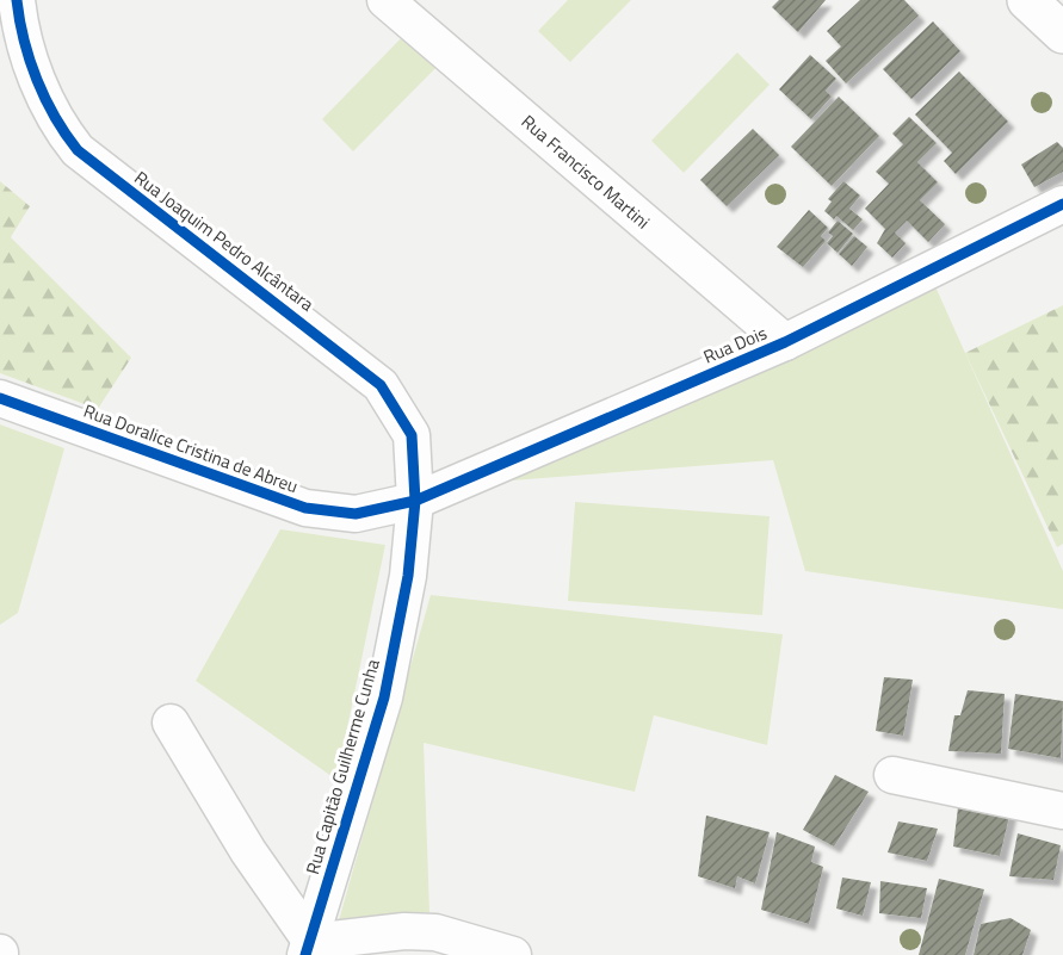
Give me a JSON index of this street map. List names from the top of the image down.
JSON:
{
  "streets": {
    "street": [
      "Rua Francisco Martini",
      "Rua Joaquim Pedro Alcântara",
      "Rua Dois",
      "Rua Doralice Cristina de Abreu",
      "Rua Capitão Guilherme Cunha"
    ]
  },
  "crossings": [
    ["Rua Francisco Martini", "Rua Dois"],
    ["Rua Joaquim Pedro Alcântara", "Rua Dois"],
    ["Rua Joaquim Pedro Alcântara", "Rua Doralice Cristina de Abreu"],
    ["Rua Joaquim Pedro Alcântara", "Rua Capitão Guilherme Cunha"],
    ["Rua Dois", "Rua Doralice Cristina de Abreu"],
    ["Rua Dois", "Rua Capitão Guilherme Cunha"],
    ["Rua Doralice Cristina de Abreu", "Rua Capitão Guilherme Cunha"]
  ]
}
